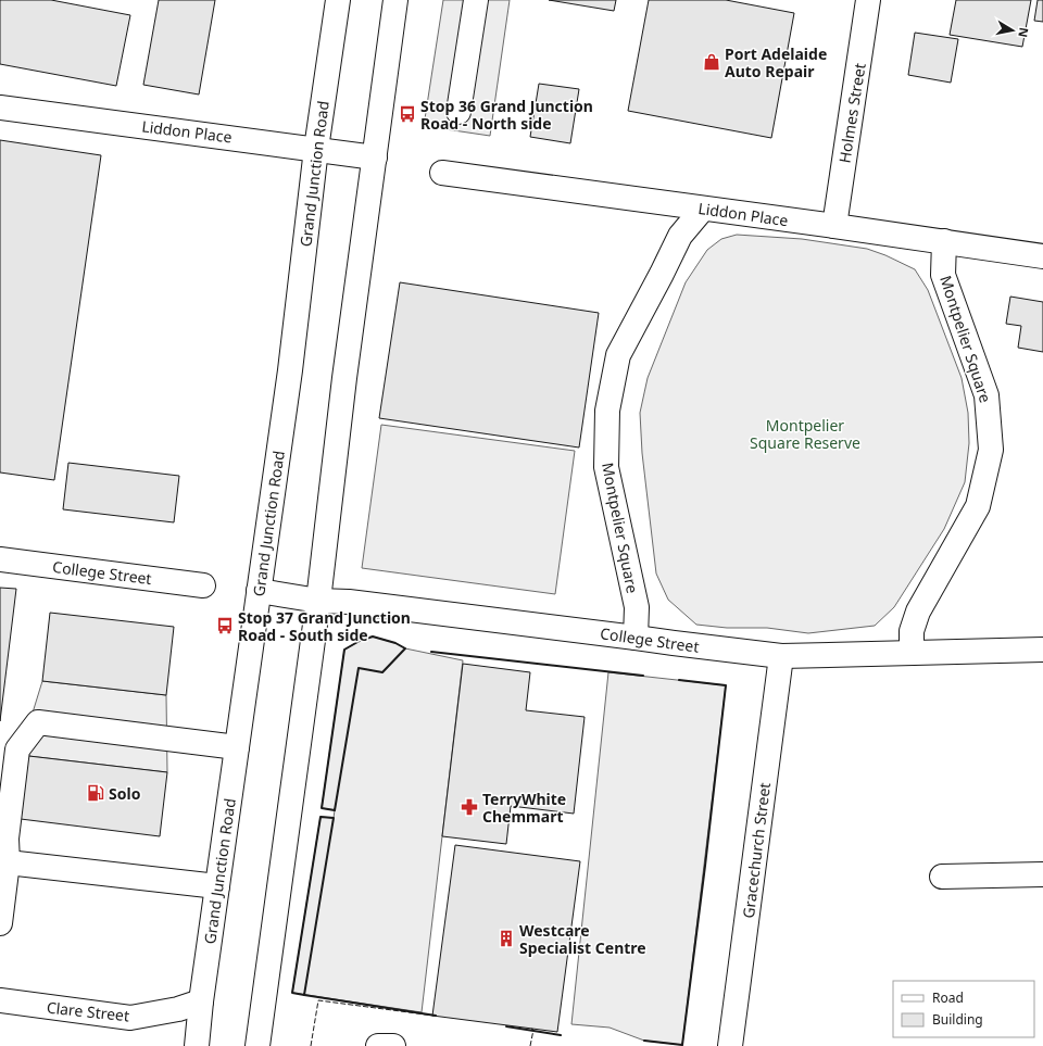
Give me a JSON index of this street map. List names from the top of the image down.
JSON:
{
  "streets": {
    "main road": [
      "Holmes Street",
      "Liddon Place",
      "Grand Junction Road",
      "Montpelier Square",
      "College Street",
      "Gracechurch Street",
      "Clare Street"
    ]
  },
  "crossings": [
    ["Holmes Street", "Liddon Place"],
    ["Liddon Place", "Grand Junction Road"],
    ["Liddon Place", "Montpelier Square"],
    ["Grand Junction Road", "College Street"],
    ["Grand Junction Road", "Clare Street"],
    ["Montpelier Square", "College Street"],
    ["College Street", "Gracechurch Street"]
  ],
  "parks": ["Montpelier Square Reserve"],
  "places": {
    "shop": ["Port Adelaide Auto Repair"],
    "bus stop": ["Stop 36 Grand Junction Road - North side", "Stop 37 Grand Junction Road - South side"],
    "fuel station": ["Solo"],
    "pharmacy": ["TerryWhite Chemmart"],
    "building": ["Westcare Specialist Centre"]
  },
  "legend": ["Road", "Building"],
  "north": "right"
}
